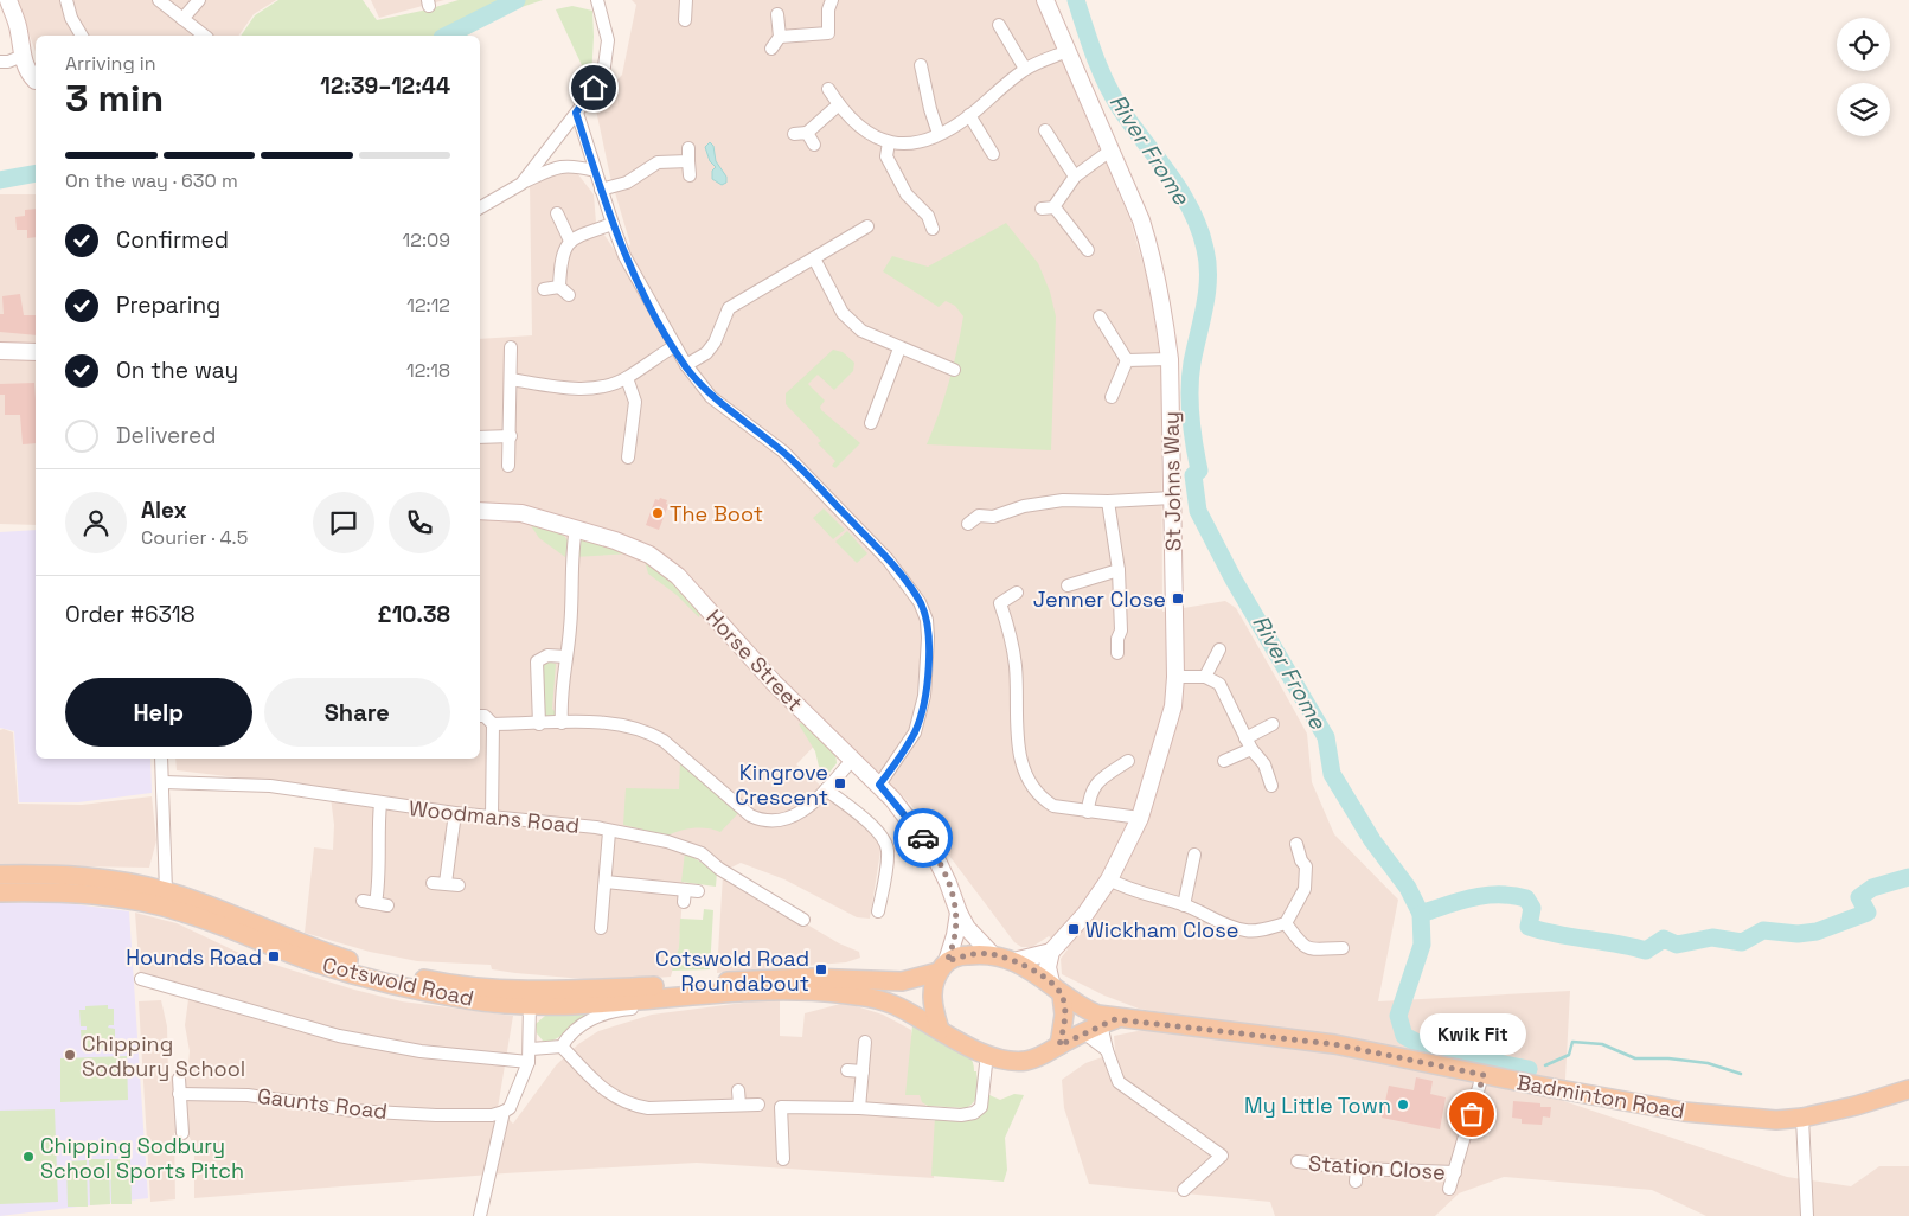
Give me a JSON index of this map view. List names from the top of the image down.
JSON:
{
  "streets": {
    "main road": ["Cotswold Road", "Badminton Road"],
    "street": [
      "St Johns Way",
      "Horse Street",
      "Woodmans Road",
      "Gaunts Road",
      "Station Close"
    ]
  },
  "crossings": [
    ["Horse Street", "Cotswold Road"],
    ["Horse Street", "Badminton Road"],
    ["Cotswold Road", "Badminton Road"],
    ["Badminton Road", "Station Close"]
  ],
  "water": ["River Frome"],
  "places": {
    "other": [
      "The Boot",
      "Chipping Sodbury School",
      "My Little Town",
      "Kwik Fit",
      "Chipping Sodbury School Sports Pitch"
    ],
    "transit": [
      "Jenner Close",
      "Kingrove Crescent",
      "Wickham Close",
      "Hounds Road",
      "Cotswold Road Roundabout"
    ]
  },
  "page": {
    "heading": ["3 min", "Arriving in", "12:39–12:44"],
    "panel": [
      "Alex",
      "Courier · 4.5",
      "Order #6318",
      "£10.38"
    ],
    "bar": "On the way · 630 m",
    "list": [
      ["Confirmed", "12:09"],
      ["Preparing", "12:12"],
      ["On the way", "12:18"],
      "Delivered"
    ],
    "buttons": ["Help", "Share"],
    "bubble": "Kwik Fit"
  }
}
